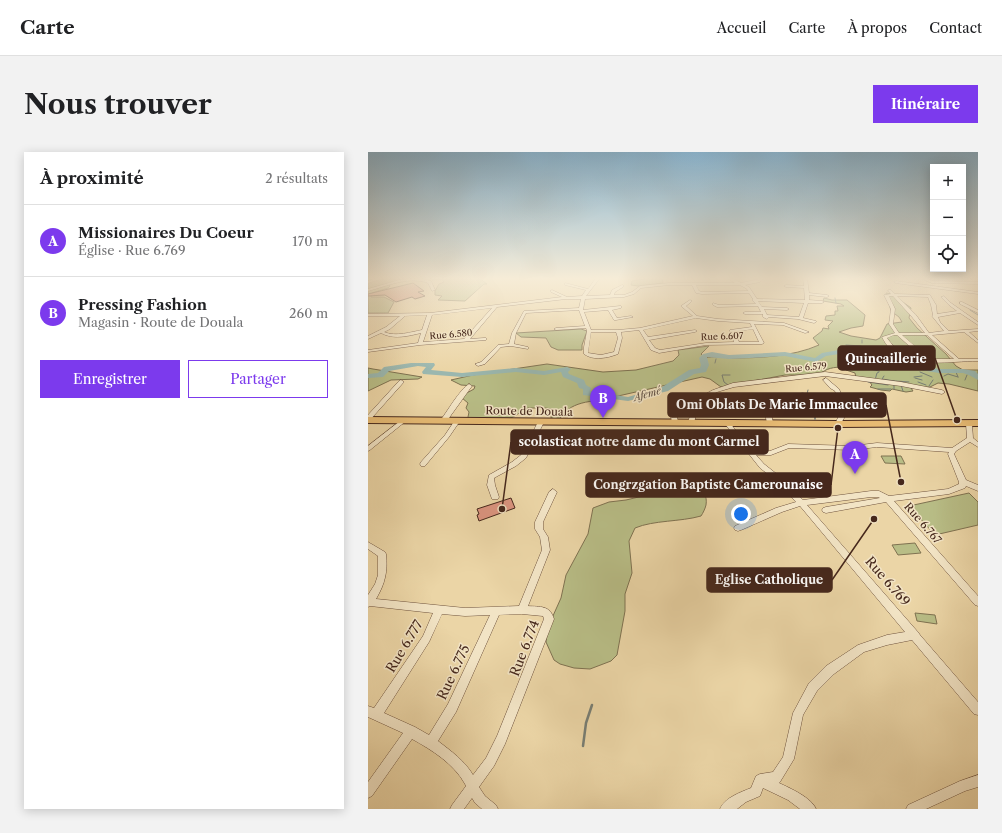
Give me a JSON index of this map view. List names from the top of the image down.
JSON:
{
  "streets": {
    "highway": ["Route de Douala"],
    "street": [
      "Rue 6.580",
      "Rue 6.607",
      "Rue 6.579",
      "Rue 6.767",
      "Rue 6.769",
      "Rue 6.777",
      "Rue 6.774",
      "Rue 6.775"
    ]
  },
  "crossings": [
    ["Rue 6.579", "Route de Douala"],
    ["Route de Douala", "Rue 6.769"],
    ["Rue 6.777", "Rue 6.774"],
    ["Rue 6.774", "Rue 6.775"]
  ],
  "water": ["Afemé"],
  "places": [
    "Quincaillerie",
    "Congrzgation Baptiste Camerounaise",
    "Omi Oblats De Marie Immaculee",
    "scolasticat notre dame du mont Carmel",
    "Eglise Catholique"
  ],
  "page": {
    "header": "Carte",
    "nav": [
      "Accueil",
      "Carte",
      "À propos",
      "Contact"
    ],
    "buttons": [
      "Itinéraire",
      ["Enregistrer", "Partager"]
    ],
    "title": "Nous trouver",
    "heading": ["À proximité", "2 résultats"],
    "map_buttons": ["+", "−"],
    "list": [
      {
        "mark": "A",
        "name": "Missionaires Du Coeur",
        "note": "Église · Rue 6.769",
        "value": "170 m"
      },
      {
        "mark": "B",
        "name": "Pressing Fashion",
        "note": "Magasin · Route de Douala",
        "value": "260 m"
      }
    ],
    "pins": ["B", "A"]
  }
}
